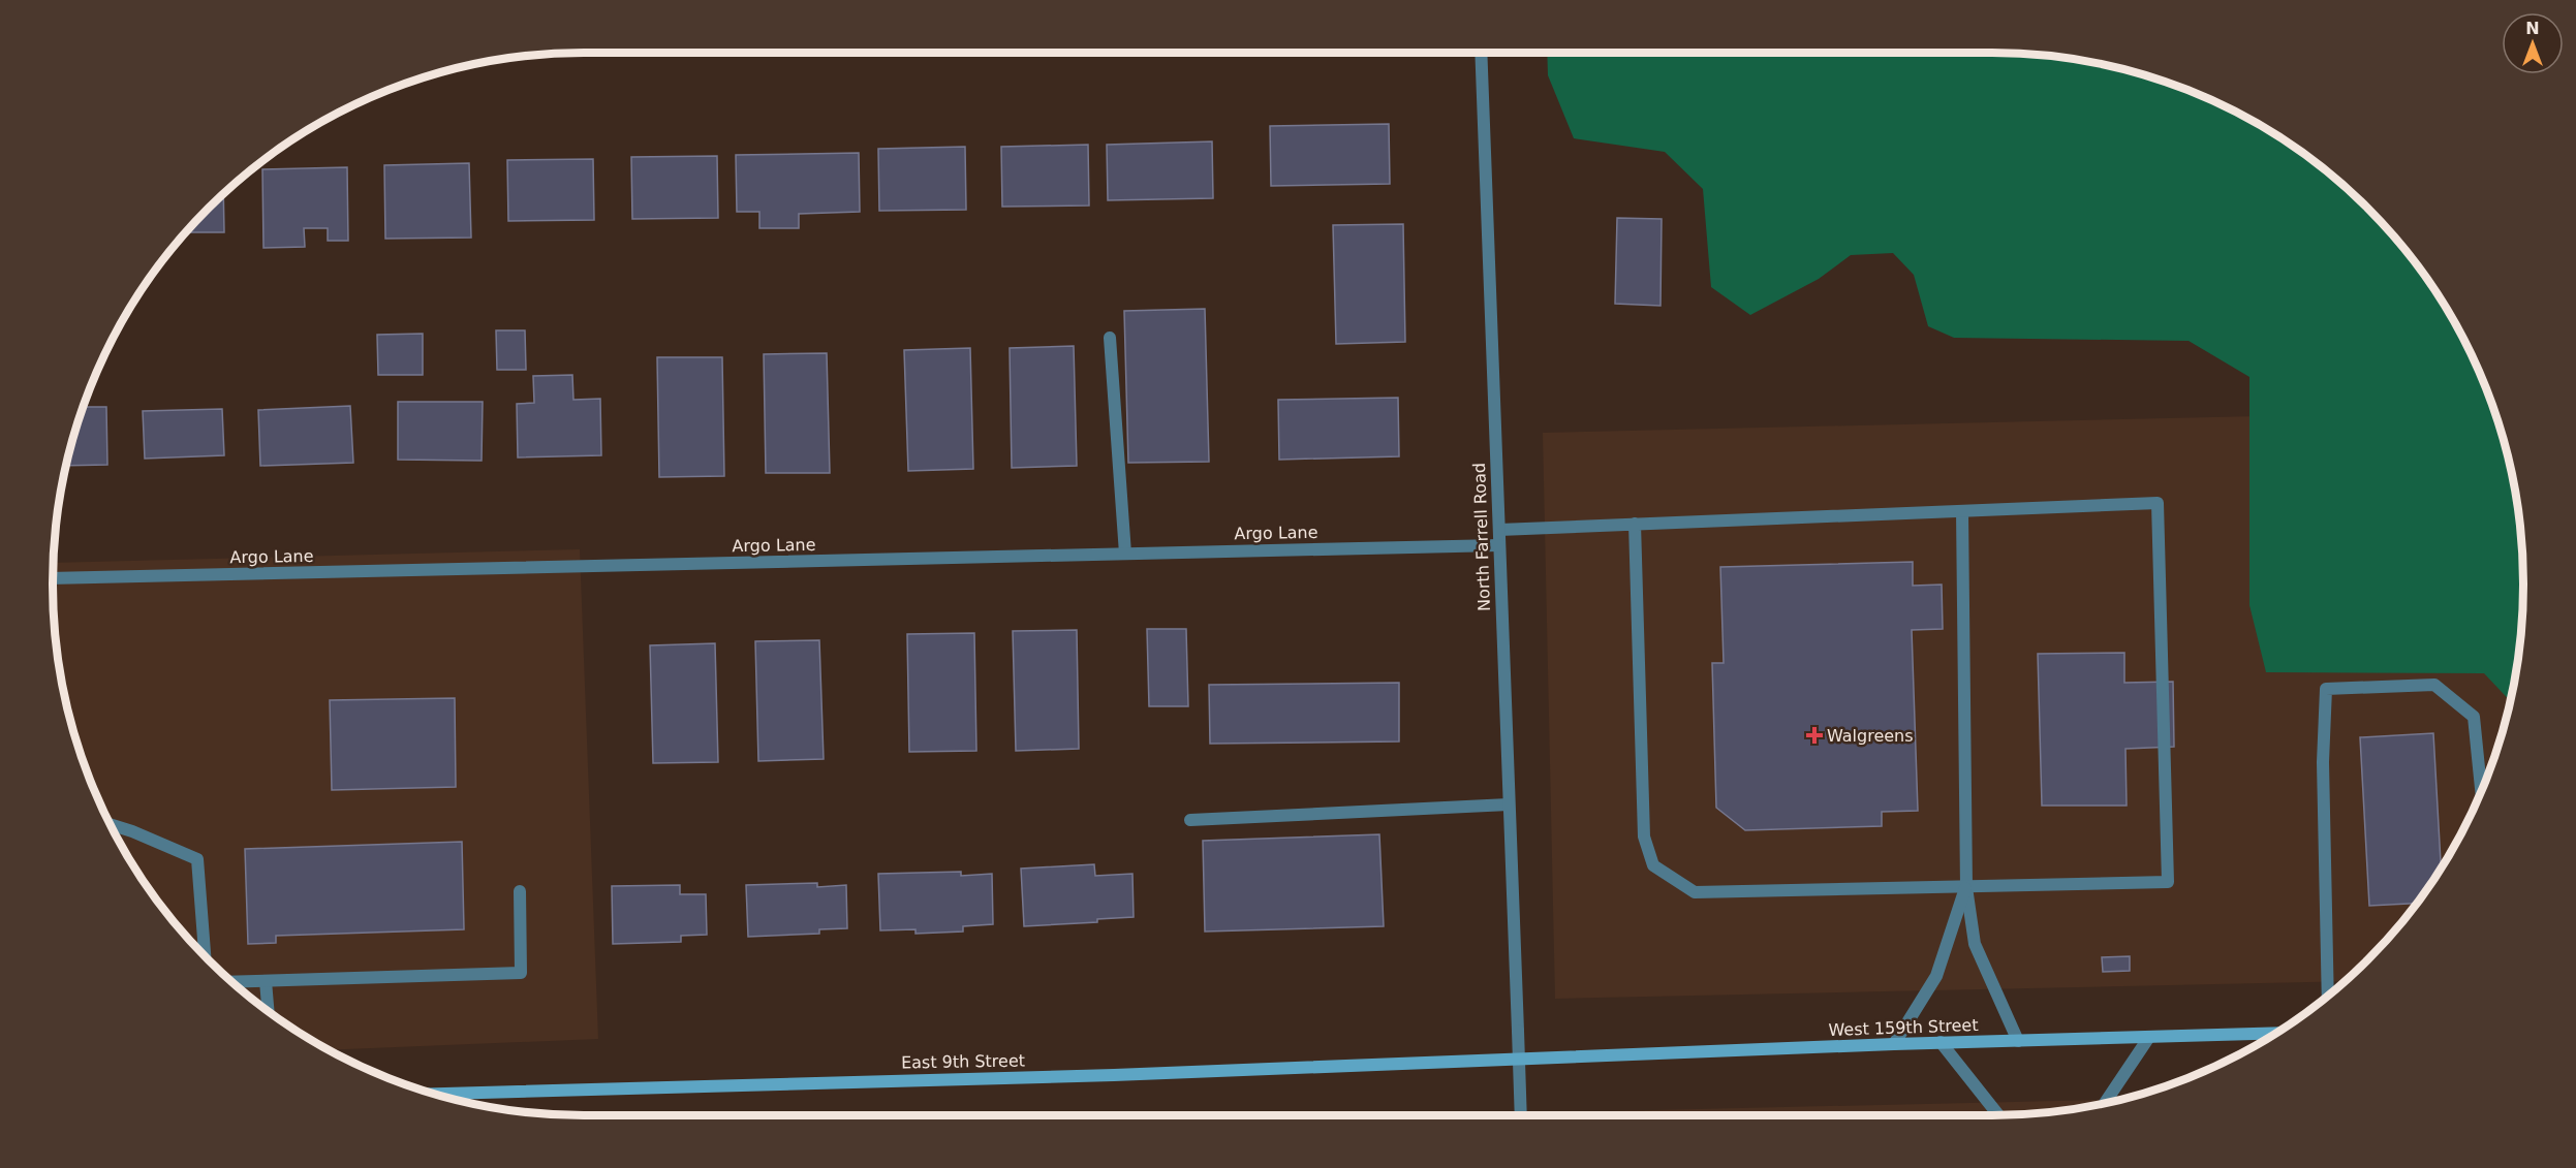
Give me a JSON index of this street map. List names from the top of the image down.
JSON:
{
  "streets": {
    "main road": ["West 159th Street", "East 9th Street"],
    "street": ["Argo Lane", "North Farrell Road"]
  },
  "crossings": [
    ["Argo Lane", "North Farrell Road"],
    ["North Farrell Road", "West 159th Street"],
    ["North Farrell Road", "East 9th Street"],
    ["West 159th Street", "East 9th Street"]
  ],
  "places": {
    "health": ["Walgreens"]
  },
  "north": "top"
}
